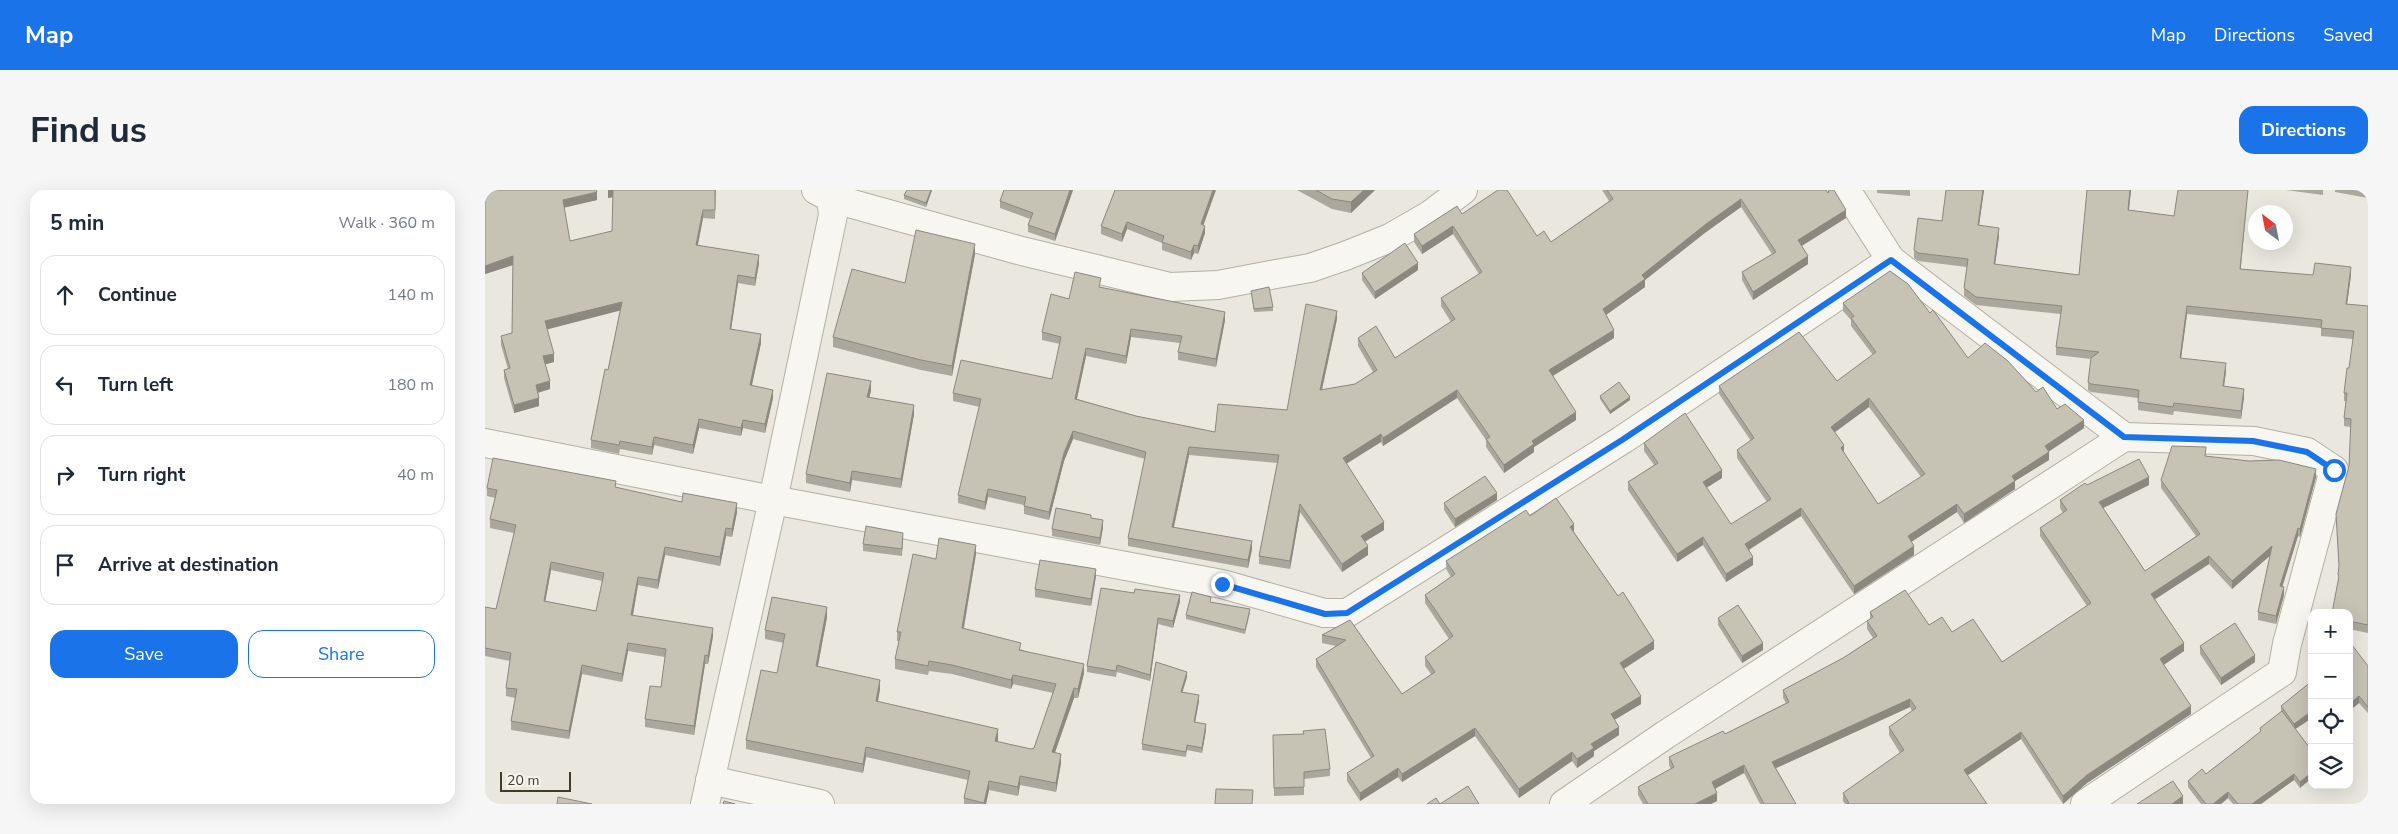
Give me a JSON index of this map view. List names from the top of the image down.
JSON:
{
  "scale_bar": "20 m",
  "north": "top left",
  "page": {
    "header": "Map",
    "nav": ["Map", "Directions", "Saved"],
    "buttons": [
      "Directions",
      ["Save", "Share"]
    ],
    "title": "Find us",
    "heading": ["5 min", "Walk · 360 m"],
    "list": [
      ["Continue", "140 m"],
      ["Turn left", "180 m"],
      ["Turn right", "40 m"],
      "Arrive at destination"
    ],
    "map_buttons": ["+", "−"],
    "scale": "20 m"
  }
}
